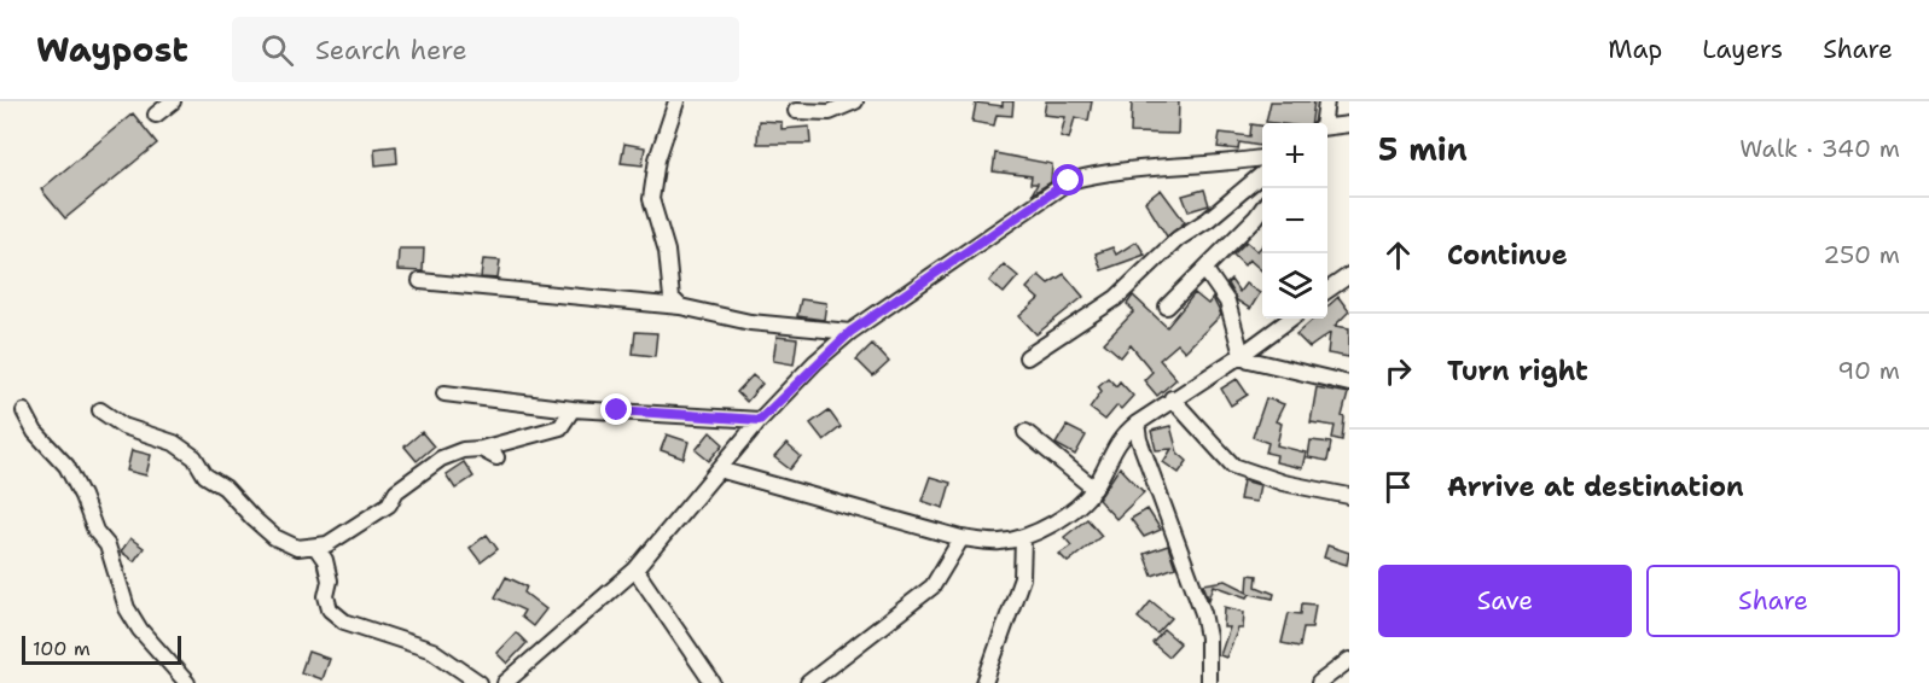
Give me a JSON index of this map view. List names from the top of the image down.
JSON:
{
  "scale_bar": "100 m",
  "page": {
    "header": "Waypost",
    "search": "Search here",
    "nav": ["Map", "Layers", "Share"],
    "heading": ["5 min", "Walk · 340 m"],
    "map_buttons": ["+", "−"],
    "list": [
      ["Continue", "250 m"],
      ["Turn right", "90 m"],
      "Arrive at destination"
    ],
    "buttons": ["Save", "Share"],
    "scale": "100 m"
  }
}
